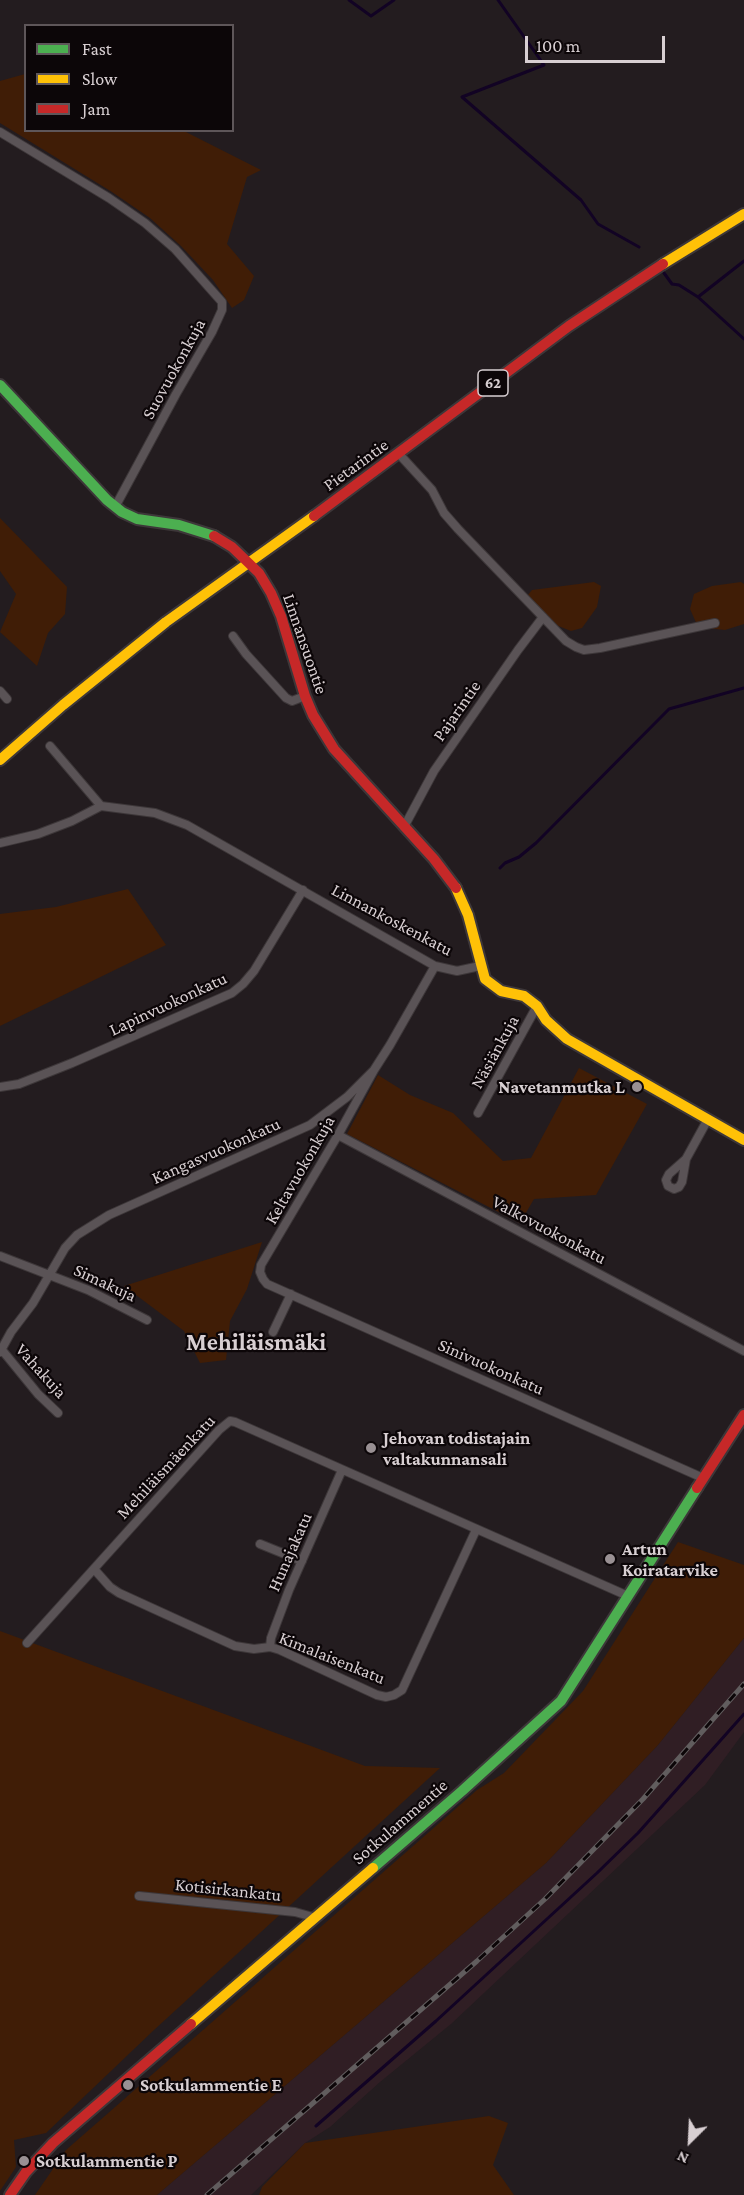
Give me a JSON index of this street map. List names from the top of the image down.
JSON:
{
  "streets": {
    "street": [
      "Suovuokonkuja",
      "62",
      "Pietarintie",
      "Linnansuontie",
      "Pajarintie",
      "Linnankoskenkatu",
      "Lapinvuokonkatu",
      "Näsiänkuja",
      "Kangasvuokonkatu",
      "Keltavuokonkuja",
      "Valkovuokonkatu",
      "Simakuja",
      "Sinivuokonkatu",
      "Vahakuja",
      "Mehiläismäenkatu",
      "Hunajakatu",
      "Kimalaisenkatu",
      "Sotkulammentie",
      "Kotisirkankatu"
    ]
  },
  "crossings": [
    ["Suovuokonkuja", "Linnansuontie"],
    ["Pietarintie", "Linnansuontie"],
    ["Linnansuontie", "Pajarintie"],
    ["Linnansuontie", "Linnankoskenkatu"],
    ["Linnankoskenkatu", "Lapinvuokonkatu"],
    ["Linnankoskenkatu", "Kangasvuokonkatu"],
    ["Kangasvuokonkatu", "Keltavuokonkuja"],
    ["Kangasvuokonkatu", "Simakuja"],
    ["Kangasvuokonkatu", "Vahakuja"],
    ["Keltavuokonkuja", "Valkovuokonkatu"],
    ["Keltavuokonkuja", "Sinivuokonkatu"],
    ["Sinivuokonkatu", "Sotkulammentie"],
    ["Mehiläismäenkatu", "Hunajakatu"],
    ["Mehiläismäenkatu", "Kimalaisenkatu"],
    ["Mehiläismäenkatu", "Sotkulammentie"],
    ["Hunajakatu", "Kimalaisenkatu"],
    ["Sotkulammentie", "Kotisirkankatu"]
  ],
  "districts": ["Mehiläismäki"],
  "places": [
    "Navetanmutka L",
    "Jehovan todistajain valtakunnansali",
    "Artun Koiratarvike",
    "Sotkulammentie E",
    "Sotkulammentie P"
  ],
  "legend": ["Fast", "Slow", "Jam"],
  "scale_bar": "100 m",
  "north": "bottom left"
}
